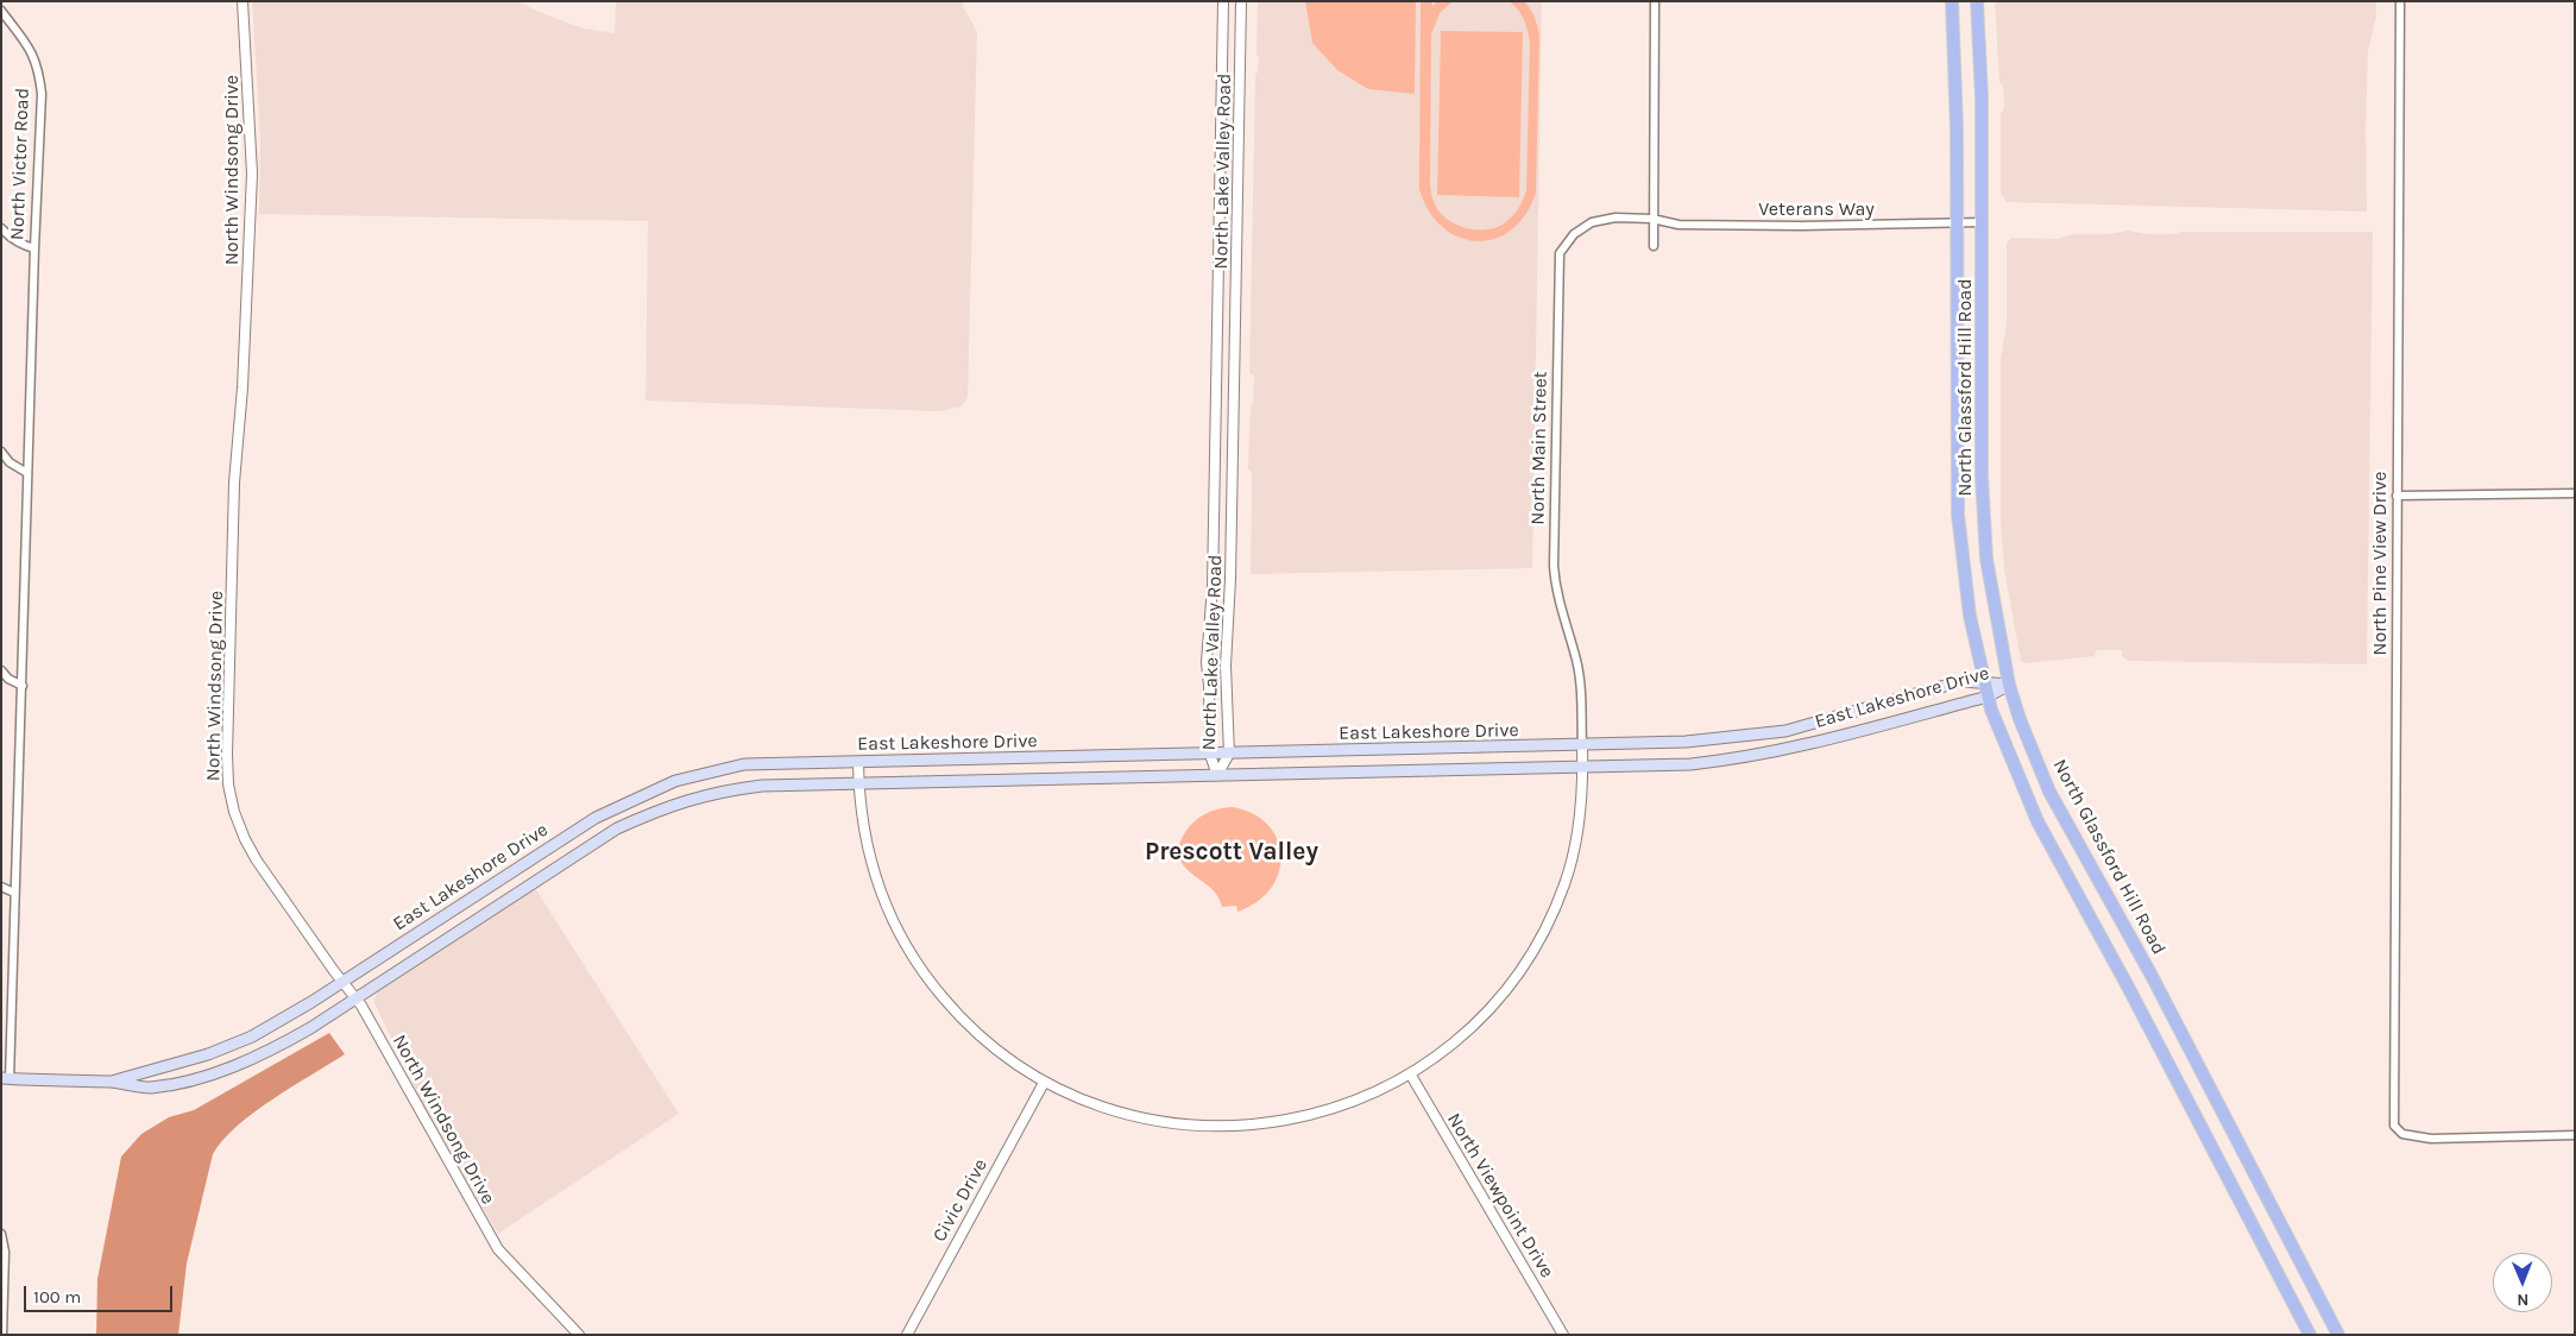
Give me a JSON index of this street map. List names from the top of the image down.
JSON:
{
  "streets": {
    "main road": ["North Glassford Hill Road", "East Lakeshore Drive"],
    "street": [
      "North Victor Road",
      "North Windsong Drive",
      "North Lake Valley Road",
      "Veterans Way",
      "North Main Street",
      "North Pine View Drive",
      "North Viewpoint Drive",
      "Civic Drive"
    ]
  },
  "crossings": [
    ["North Victor Road", "East Lakeshore Drive"],
    ["North Windsong Drive", "East Lakeshore Drive"],
    ["North Lake Valley Road", "East Lakeshore Drive"],
    ["Veterans Way", "North Glassford Hill Road"],
    ["Veterans Way", "North Main Street"],
    ["North Glassford Hill Road", "East Lakeshore Drive"],
    ["North Main Street", "East Lakeshore Drive"]
  ],
  "districts": ["Prescott Valley"],
  "scale_bar": "100 m",
  "north": "bottom"
}
